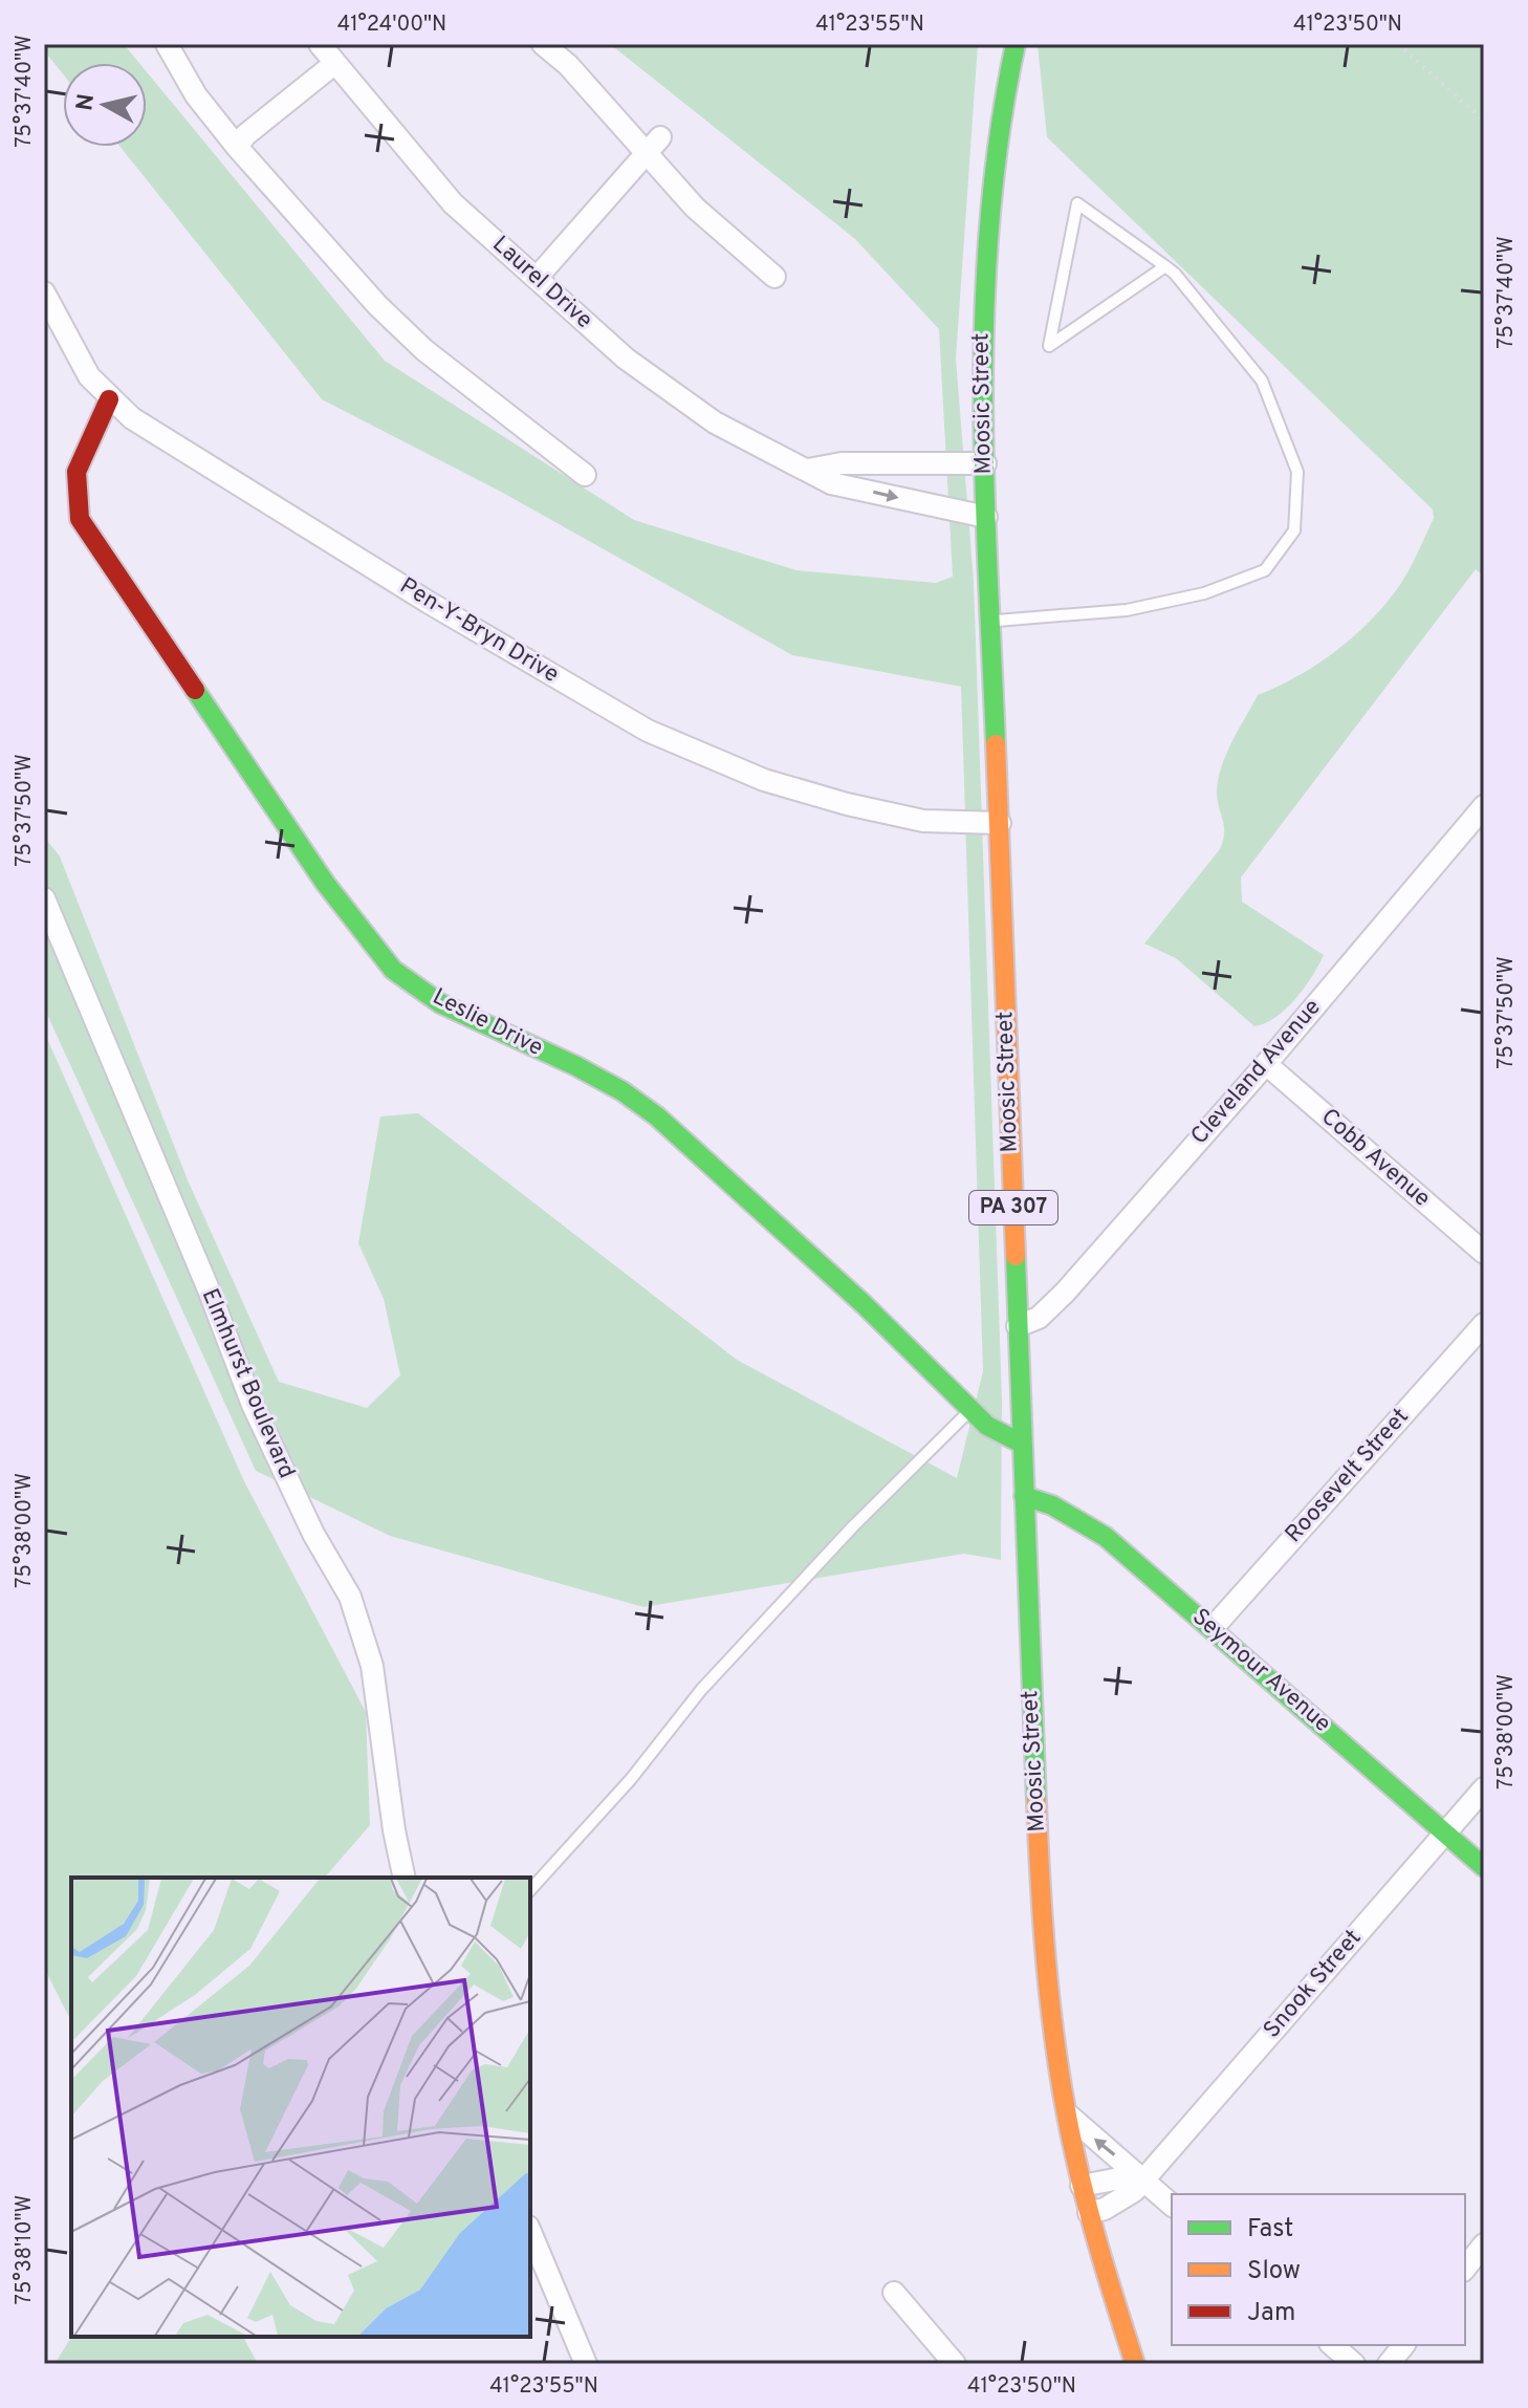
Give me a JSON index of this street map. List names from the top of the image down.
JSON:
{
  "streets": {
    "main road": [
      "Moosic Street",
      "Leslie Drive",
      "PA 307",
      "Seymour Avenue"
    ],
    "street": [
      "Laurel Drive",
      "Pen-Y-Bryn Drive",
      "Cleveland Avenue",
      "Cobb Avenue",
      "Elmhurst Boulevard",
      "Roosevelt Street",
      "Snook Street"
    ]
  },
  "crossings": [
    ["Laurel Drive", "Moosic Street"],
    ["Moosic Street", "Pen-Y-Bryn Drive"],
    ["Moosic Street", "Leslie Drive"],
    ["Moosic Street", "Cleveland Avenue"],
    ["Moosic Street", "Seymour Avenue"],
    ["Moosic Street", "Snook Street"],
    ["Pen-Y-Bryn Drive", "Leslie Drive"],
    ["Cleveland Avenue", "Cobb Avenue"],
    ["Roosevelt Street", "Seymour Avenue"],
    ["Seymour Avenue", "Snook Street"]
  ],
  "legend": ["Fast", "Slow", "Jam"],
  "north": "left",
  "coordinates": [
    "41°24'00\"N",
    "41°23'55\"N",
    "41°23'50\"N",
    "75°37'40\"W",
    "75°37'50\"W",
    "75°38'00\"W",
    "75°38'10\"W"
  ]
}
